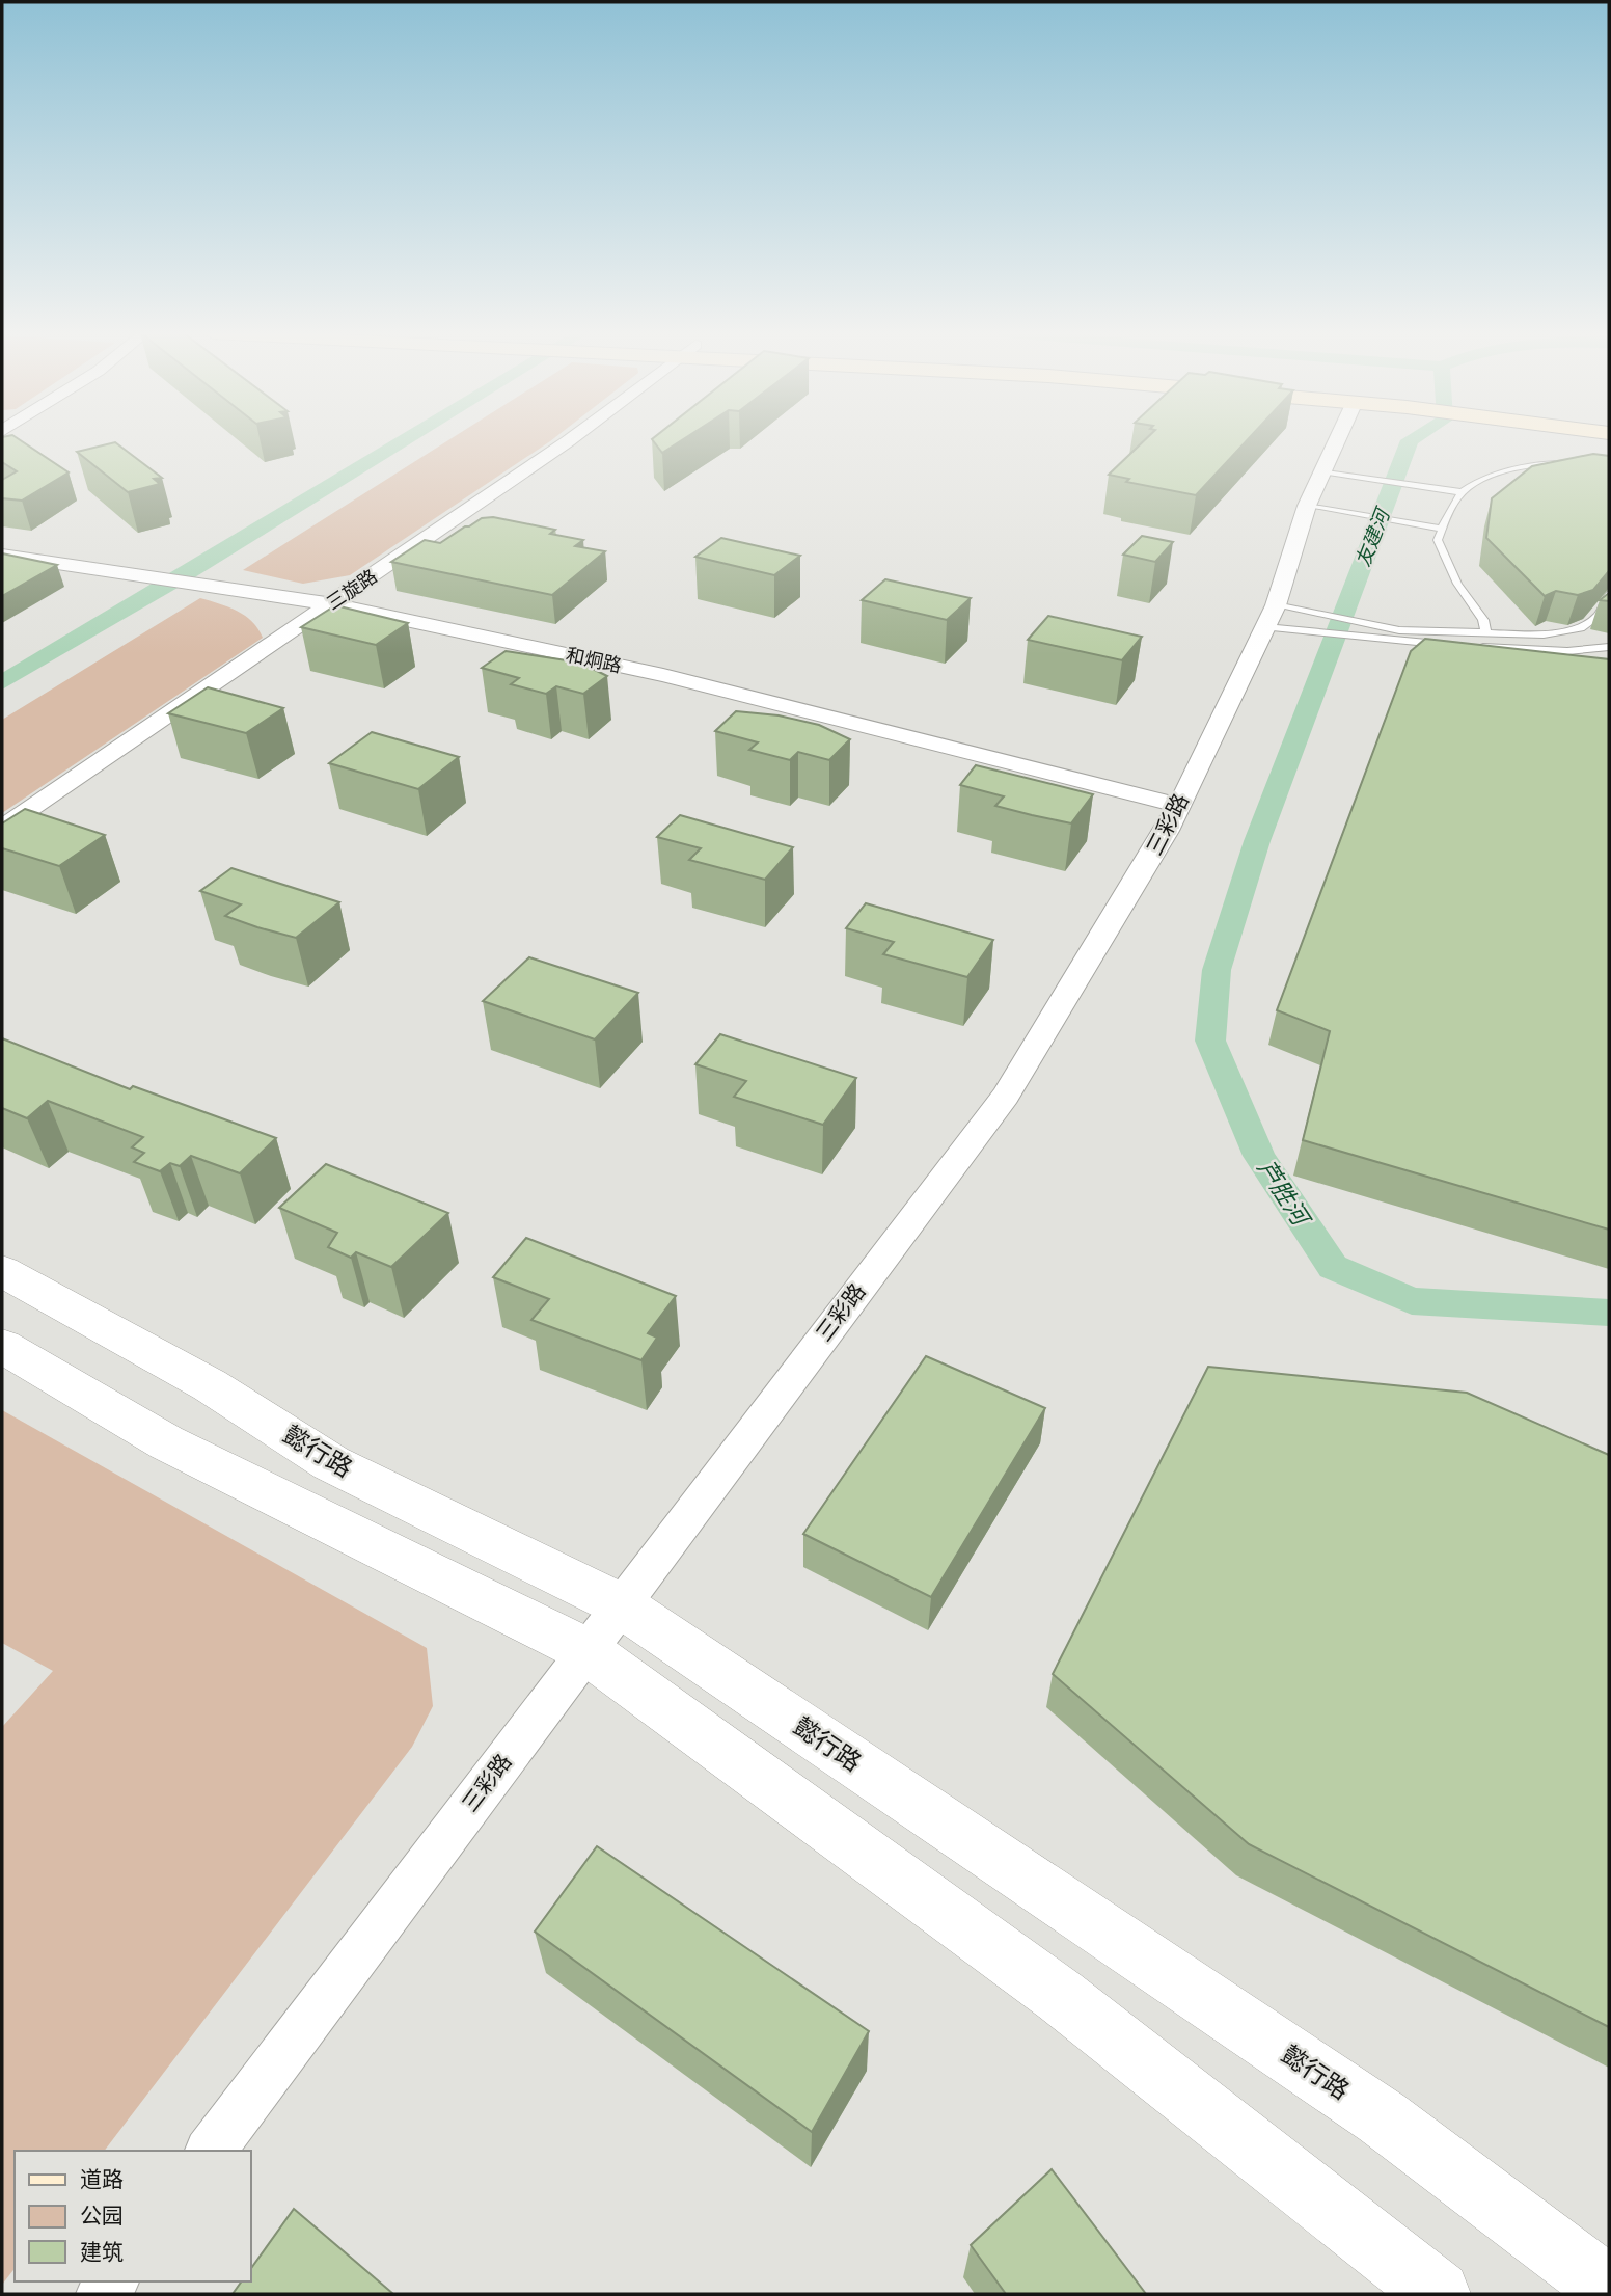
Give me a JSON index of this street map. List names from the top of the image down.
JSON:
{
  "streets": {
    "street": [
      "三旋路",
      "和炯路",
      "三彩路",
      "懿行路"
    ]
  },
  "crossings": [
    ["三旋路", "和炯路"],
    ["和炯路", "三彩路"],
    ["三彩路", "懿行路"]
  ],
  "water": ["友建河", "芦胜河"],
  "legend": ["道路", "公园", "建筑"]
}
